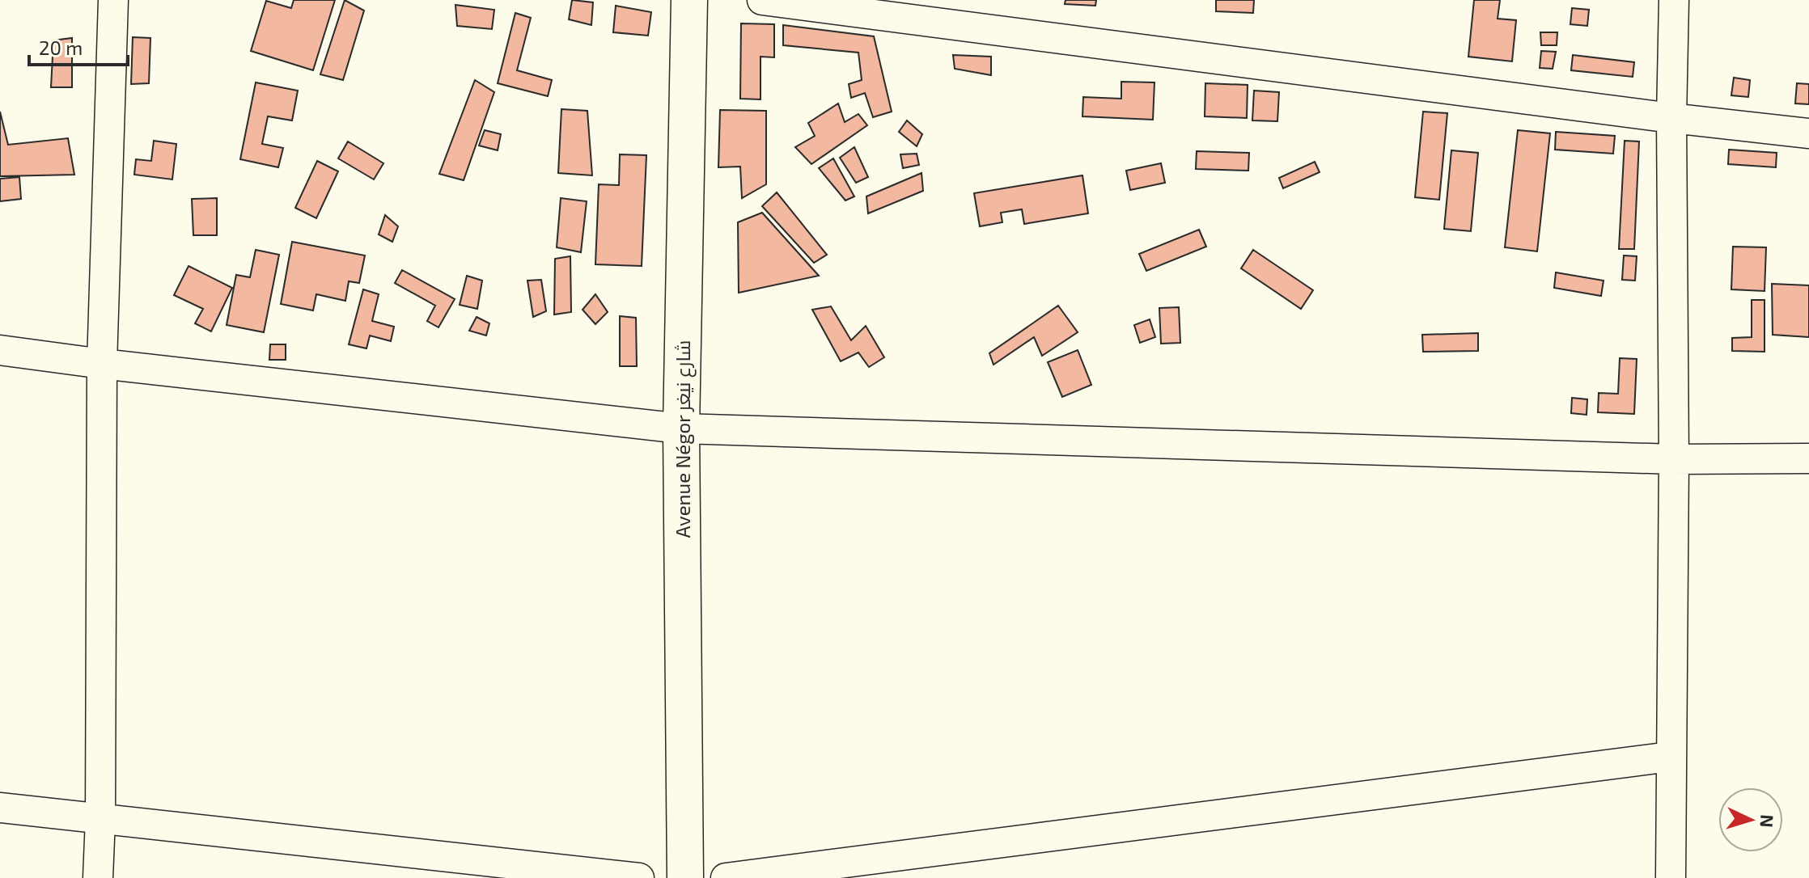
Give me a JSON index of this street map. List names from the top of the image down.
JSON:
{
  "streets": {
    "main road": ["Avenue Négor شارع نيغر"]
  },
  "scale_bar": "20 m",
  "north": "right"
}
